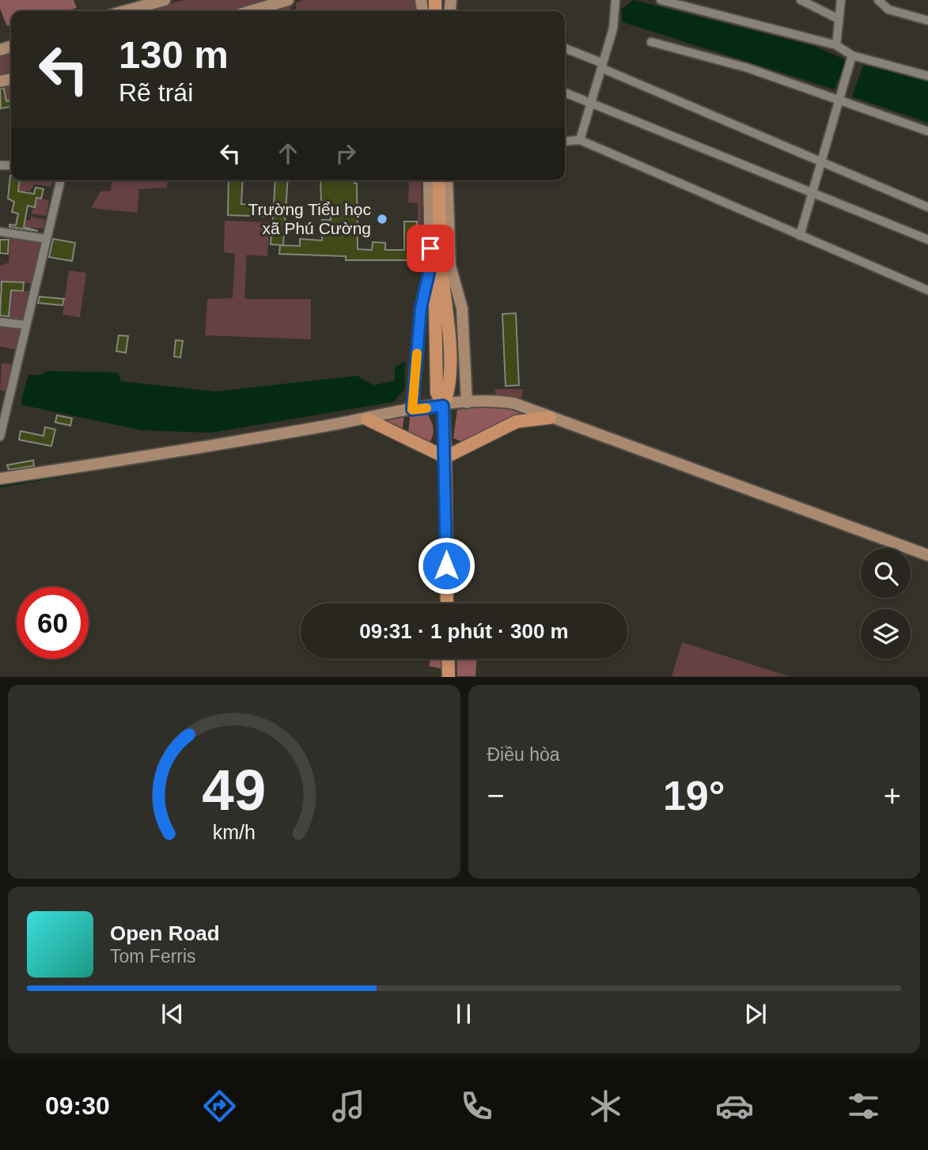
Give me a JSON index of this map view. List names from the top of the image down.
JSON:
{
  "places": ["Trường Tiểu học xã Phú Cường"],
  "page": {
    "turn": ["130 m", "Rẽ trái"],
    "limit": "60",
    "trip": "09:31 · 1 phút · 300 m",
    "tile": "Điều hòa",
    "heat": ["−", "19°", "+"],
    "song": ["Open Road", "Tom Ferris"],
    "tabs": "09:30",
    "gauge": ["49", "km/h"]
  }
}
